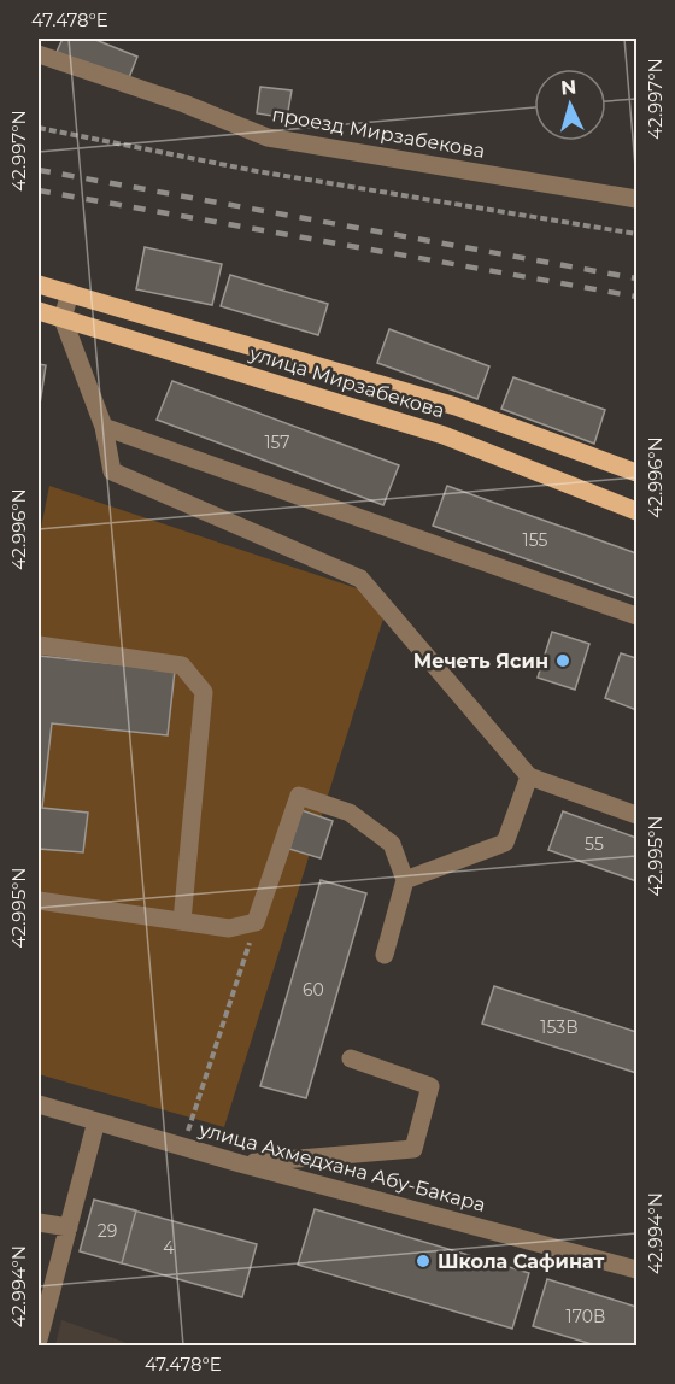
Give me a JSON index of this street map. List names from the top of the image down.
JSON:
{
  "streets": {
    "main road": ["улица Мирзабекова"],
    "street": ["проезд Мирзабекова", "улица Ахмедхана Абу-Бакара"]
  },
  "places": ["Мечеть Ясин", "Школа Сафинат"],
  "house_numbers": [
    "157",
    "155",
    "55",
    "60",
    "153В",
    "29",
    "4",
    "170В"
  ],
  "north": "top",
  "coordinates": [
    "47.478°E",
    "42.997°N",
    "42.996°N",
    "42.995°N",
    "42.994°N"
  ]
}
